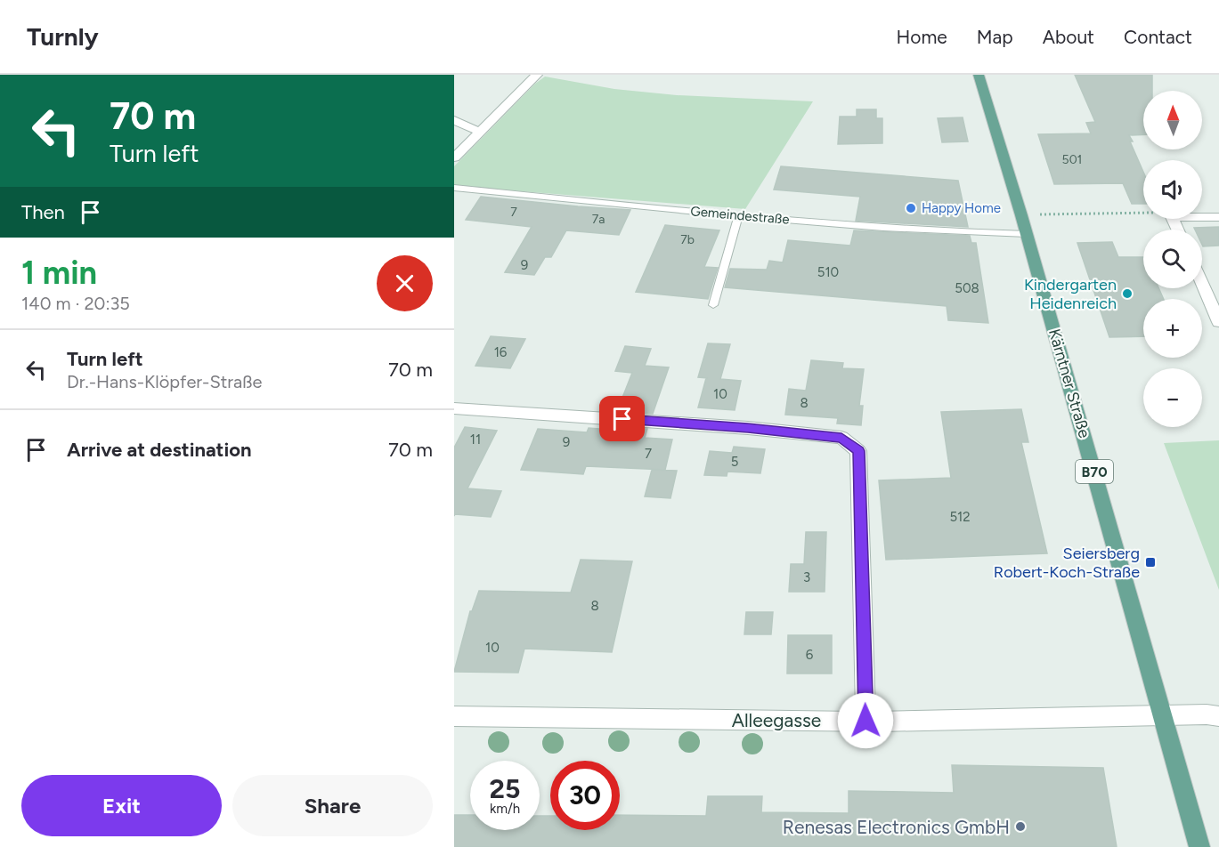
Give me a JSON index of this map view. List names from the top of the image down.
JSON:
{
  "streets": {
    "main road": ["Kärntner Straße", "B70"],
    "street": ["Alleegasse"],
    "lane": ["Gemeindestraße"]
  },
  "crossings": [
    ["Gemeindestraße", "Kärntner Straße"],
    ["Kärntner Straße", "Alleegasse"]
  ],
  "places": {
    "other": ["Happy Home", "Kindergarten Heidenreich", "Renesas Electronics GmbH"],
    "transit": ["Seiersberg Robert-Koch-Straße"]
  },
  "house_numbers": [
    "501",
    "7",
    "7a",
    "7b",
    "9",
    "510",
    "508",
    "16",
    "10",
    "8",
    "11",
    "9",
    "7",
    "5",
    "512",
    "3",
    "8",
    "10",
    "6"
  ],
  "north": "top",
  "page": {
    "header": "Turnly",
    "nav": [
      "Home",
      "Map",
      "About",
      "Contact"
    ],
    "turn": ["70 m", "Turn left"],
    "map_buttons": ["+", "−"],
    "then": "Then",
    "heading": ["1 min", "140 m · 20:35"],
    "list": [
      {
        "name": "Turn left",
        "note": "Dr.-Hans-Klöpfer-Straße",
        "value": "70 m"
      },
      {
        "name": "Arrive at destination",
        "value": "70 m"
      }
    ],
    "speed": "25 km/h",
    "limit": "30",
    "buttons": ["Exit", "Share"]
  }
}
